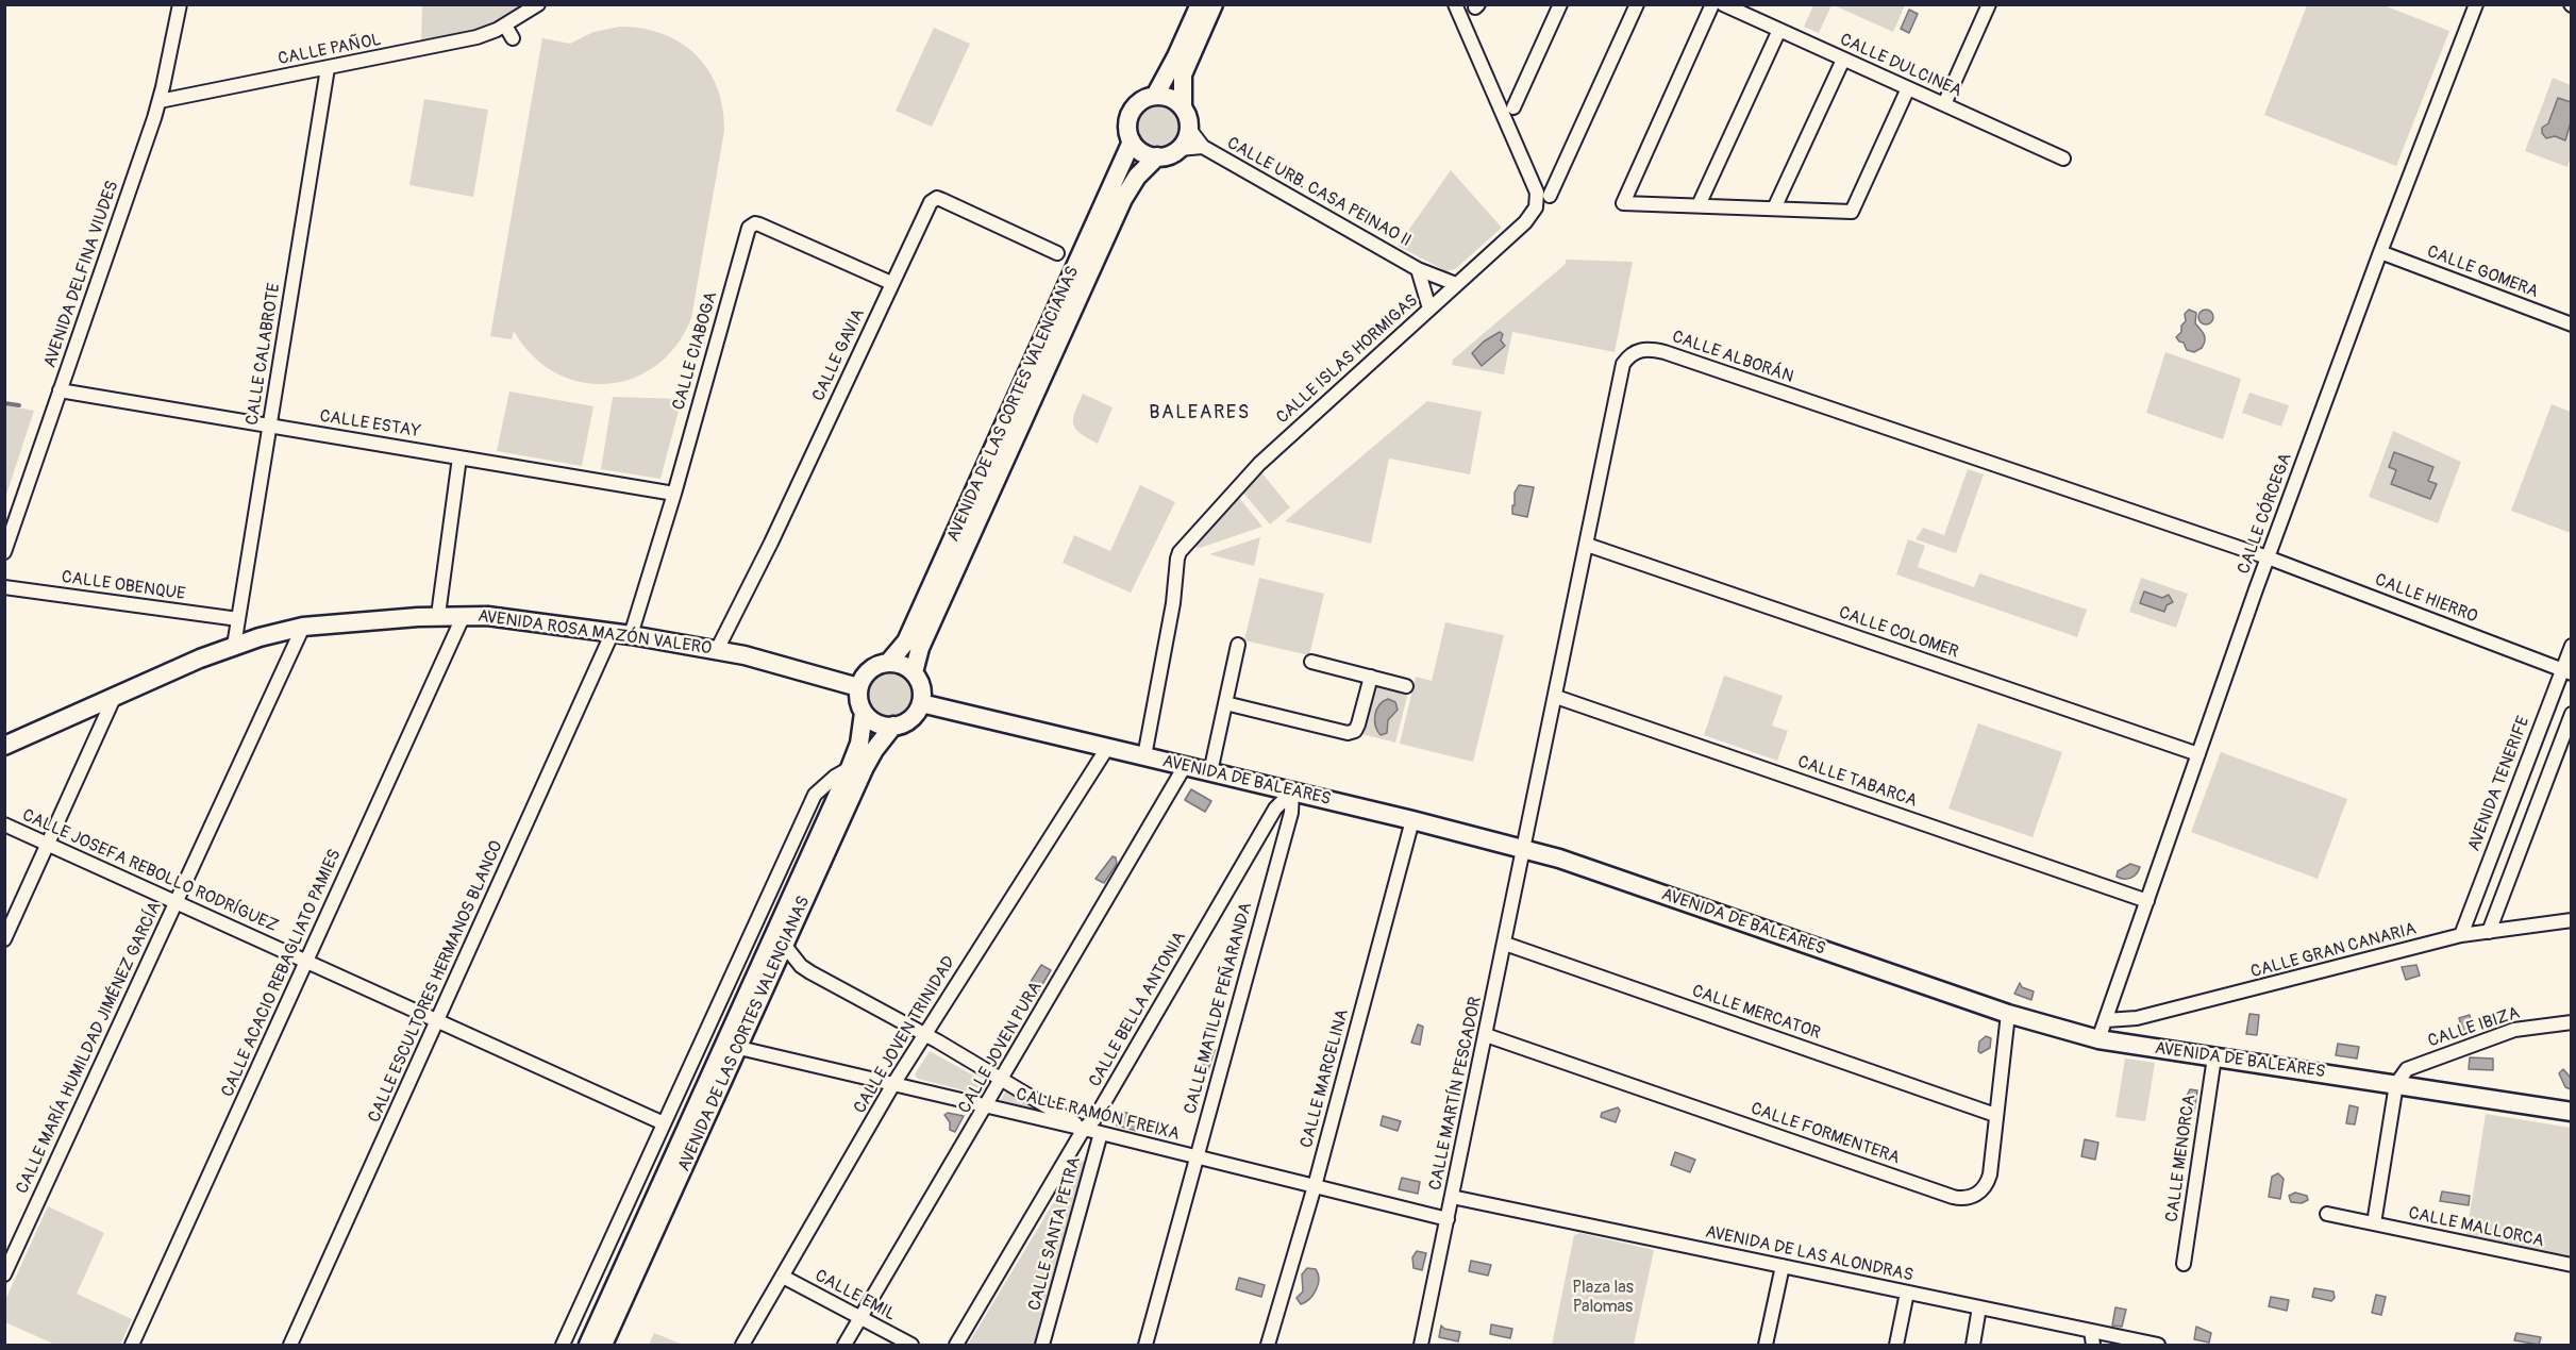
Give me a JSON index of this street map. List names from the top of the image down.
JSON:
{
  "streets": {
    "main road": ["AVENIDA DE LAS CORTES VALENCIANAS", "AVENIDA ROSA MAZÓN VALERO", "AVENIDA DE BALEARES"],
    "street": [
      "CALLE PAÑOL",
      "CALLE DULCINEA",
      "CALLE URB. CASA PEINAO II",
      "CALLE GOMERA",
      "AVENIDA DELFINA VIUDES",
      "CALLE CIABOGA",
      "CALLE CALABROTE",
      "CALLE GAVIA",
      "CALLE ALBORÁN",
      "CALLE ISLAS HORMIGAS",
      "CALLE ESTAY",
      "CALLE CÓRCEGA",
      "CALLE OBENQUE",
      "CALLE HIERRO",
      "CALLE COLOMER",
      "CALLE TABARCA",
      "AVENIDA TENERIFE",
      "CALLE JOSEFA REBOLLO RODRÍGUEZ",
      "CALLE GRAN CANARIA",
      "CALLE ACACIO REBAGLIATO PAMIES",
      "CALLE ESCULTORES HERMANOS BLANCO",
      "CALLE MATILDE PEÑARANDA",
      "CALLE BELLA ANTONIA",
      "CALLE MERCATOR",
      "CALLE IBIZA",
      "CALLE JOVEN TRINIDAD",
      "CALLE MARÍA HUMILDAD JIMÉNEZ GARCÍA",
      "CALLE JOVEN PURA",
      "CALLE MARCELINA",
      "CALLE MARTÍN PESCADOR",
      "CALLE RAMÓN FREIXA",
      "CALLE FORMENTERA",
      "CALLE MENORCA",
      "CALLE MALLORCA",
      "CALLE SANTA PETRA",
      "AVENIDA DE LAS ALONDRAS",
      "CALLE EMIL"
    ]
  },
  "crossings": [
    ["CALLE PAÑOL", "AVENIDA DELFINA VIUDES"],
    ["CALLE PAÑOL", "CALLE CALABROTE"],
    ["CALLE URB. CASA PEINAO II", "CALLE ISLAS HORMIGAS"],
    ["CALLE URB. CASA PEINAO II", "AVENIDA DE LAS CORTES VALENCIANAS"],
    ["CALLE GOMERA", "CALLE CÓRCEGA"],
    ["AVENIDA DELFINA VIUDES", "CALLE ESTAY"],
    ["CALLE CIABOGA", "CALLE GAVIA"],
    ["CALLE CIABOGA", "CALLE ESTAY"],
    ["CALLE CIABOGA", "AVENIDA ROSA MAZÓN VALERO"],
    ["CALLE CIABOGA", "CALLE ESCULTORES HERMANOS BLANCO"],
    ["CALLE CALABROTE", "CALLE ESTAY"],
    ["CALLE CALABROTE", "CALLE OBENQUE"],
    ["CALLE CALABROTE", "AVENIDA ROSA MAZÓN VALERO"],
    ["CALLE GAVIA", "AVENIDA ROSA MAZÓN VALERO"],
    ["CALLE ALBORÁN", "CALLE CÓRCEGA"],
    ["CALLE ALBORÁN", "CALLE HIERRO"],
    ["CALLE ALBORÁN", "CALLE COLOMER"],
    ["CALLE ALBORÁN", "AVENIDA DE BALEARES"],
    ["CALLE ALBORÁN", "CALLE TABARCA"],
    ["CALLE ALBORÁN", "CALLE MARTÍN PESCADOR"],
    ["CALLE ISLAS HORMIGAS", "AVENIDA DE BALEARES"],
    ["AVENIDA DE LAS CORTES VALENCIANAS", "AVENIDA ROSA MAZÓN VALERO"],
    ["AVENIDA DE LAS CORTES VALENCIANAS", "AVENIDA DE BALEARES"],
    ["AVENIDA DE LAS CORTES VALENCIANAS", "CALLE JOSEFA REBOLLO RODRÍGUEZ"],
    ["AVENIDA DE LAS CORTES VALENCIANAS", "CALLE RAMÓN FREIXA"],
    ["CALLE CÓRCEGA", "CALLE HIERRO"],
    ["CALLE CÓRCEGA", "CALLE COLOMER"],
    ["CALLE CÓRCEGA", "AVENIDA DE BALEARES"],
    ["CALLE CÓRCEGA", "CALLE TABARCA"],
    ["CALLE CÓRCEGA", "CALLE GRAN CANARIA"],
    ["CALLE HIERRO", "AVENIDA TENERIFE"],
    ["AVENIDA ROSA MAZÓN VALERO", "AVENIDA DE BALEARES"],
    ["AVENIDA ROSA MAZÓN VALERO", "CALLE ACACIO REBAGLIATO PAMIES"],
    ["AVENIDA ROSA MAZÓN VALERO", "CALLE ESCULTORES HERMANOS BLANCO"],
    ["AVENIDA ROSA MAZÓN VALERO", "CALLE MARÍA HUMILDAD JIMÉNEZ GARCÍA"],
    ["AVENIDA DE BALEARES", "CALLE MATILDE PEÑARANDA"],
    ["AVENIDA DE BALEARES", "CALLE BELLA ANTONIA"],
    ["AVENIDA DE BALEARES", "CALLE IBIZA"],
    ["AVENIDA DE BALEARES", "CALLE JOVEN TRINIDAD"],
    ["AVENIDA DE BALEARES", "CALLE JOVEN PURA"],
    ["AVENIDA DE BALEARES", "CALLE MARCELINA"],
    ["AVENIDA DE BALEARES", "CALLE MARTÍN PESCADOR"],
    ["AVENIDA DE BALEARES", "CALLE FORMENTERA"],
    ["AVENIDA DE BALEARES", "CALLE MENORCA"],
    ["AVENIDA TENERIFE", "CALLE GRAN CANARIA"],
    ["CALLE JOSEFA REBOLLO RODRÍGUEZ", "CALLE ACACIO REBAGLIATO PAMIES"],
    ["CALLE JOSEFA REBOLLO RODRÍGUEZ", "CALLE ESCULTORES HERMANOS BLANCO"],
    ["CALLE JOSEFA REBOLLO RODRÍGUEZ", "CALLE MARÍA HUMILDAD JIMÉNEZ GARCÍA"],
    ["CALLE MATILDE PEÑARANDA", "CALLE BELLA ANTONIA"],
    ["CALLE MATILDE PEÑARANDA", "CALLE RAMÓN FREIXA"],
    ["CALLE BELLA ANTONIA", "CALLE RAMÓN FREIXA"],
    ["CALLE MERCATOR", "CALLE MARTÍN PESCADOR"],
    ["CALLE MERCATOR", "CALLE FORMENTERA"],
    ["CALLE JOVEN TRINIDAD", "CALLE RAMÓN FREIXA"],
    ["CALLE JOVEN TRINIDAD", "CALLE EMIL"],
    ["CALLE JOVEN PURA", "CALLE RAMÓN FREIXA"],
    ["CALLE JOVEN PURA", "CALLE EMIL"],
    ["CALLE MARCELINA", "CALLE RAMÓN FREIXA"],
    ["CALLE MARTÍN PESCADOR", "CALLE RAMÓN FREIXA"],
    ["CALLE MARTÍN PESCADOR", "CALLE FORMENTERA"],
    ["CALLE MARTÍN PESCADOR", "AVENIDA DE LAS ALONDRAS"],
    ["CALLE RAMÓN FREIXA", "CALLE SANTA PETRA"]
  ],
  "districts": ["BALEARES"],
  "parks": ["Plaza las Palomas"]
}
